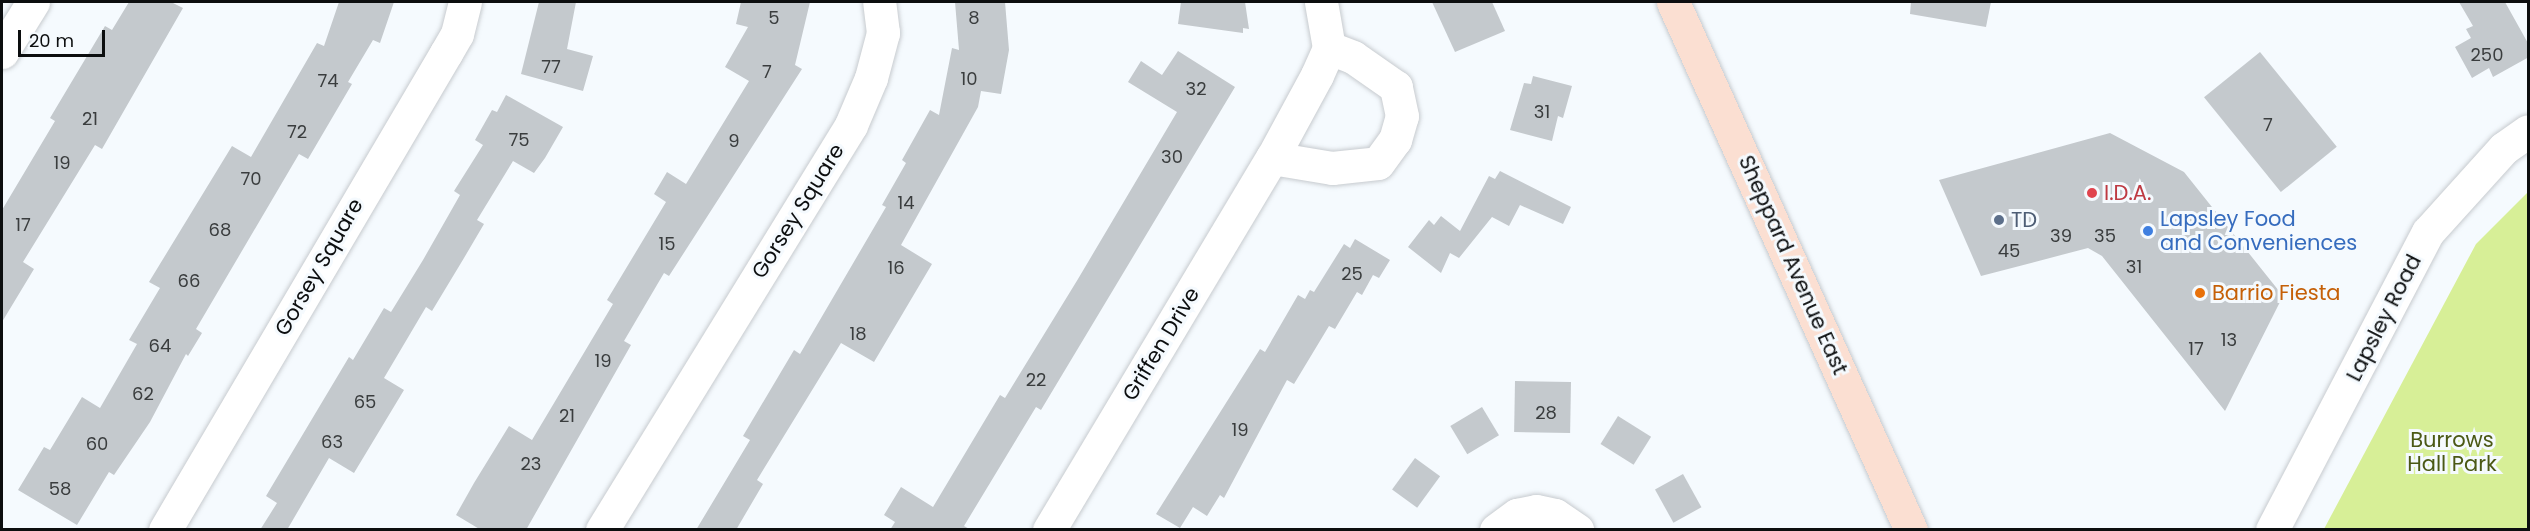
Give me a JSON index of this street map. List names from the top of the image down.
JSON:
{
  "streets": {
    "main road": ["Sheppard Avenue East"],
    "street": ["Gorsey Square", "Lapsley Road", "Griffen Drive"]
  },
  "parks": ["Burrows Hall Park"],
  "places": [
    "I.D.A.",
    "TD",
    "Lapsley Food and Conveniences",
    "Barrio Fiesta"
  ],
  "house_numbers": [
    "5",
    "8",
    "250",
    "77",
    "7",
    "10",
    "74",
    "32",
    "31",
    "21",
    "7",
    "72",
    "75",
    "9",
    "30",
    "19",
    "70",
    "14",
    "17",
    "68",
    "39",
    "35",
    "15",
    "45",
    "31",
    "16",
    "25",
    "66",
    "18",
    "13",
    "64",
    "17",
    "19",
    "22",
    "62",
    "65",
    "28",
    "21",
    "19",
    "63",
    "60",
    "23",
    "58"
  ],
  "scale_bar": "20 m"
}
